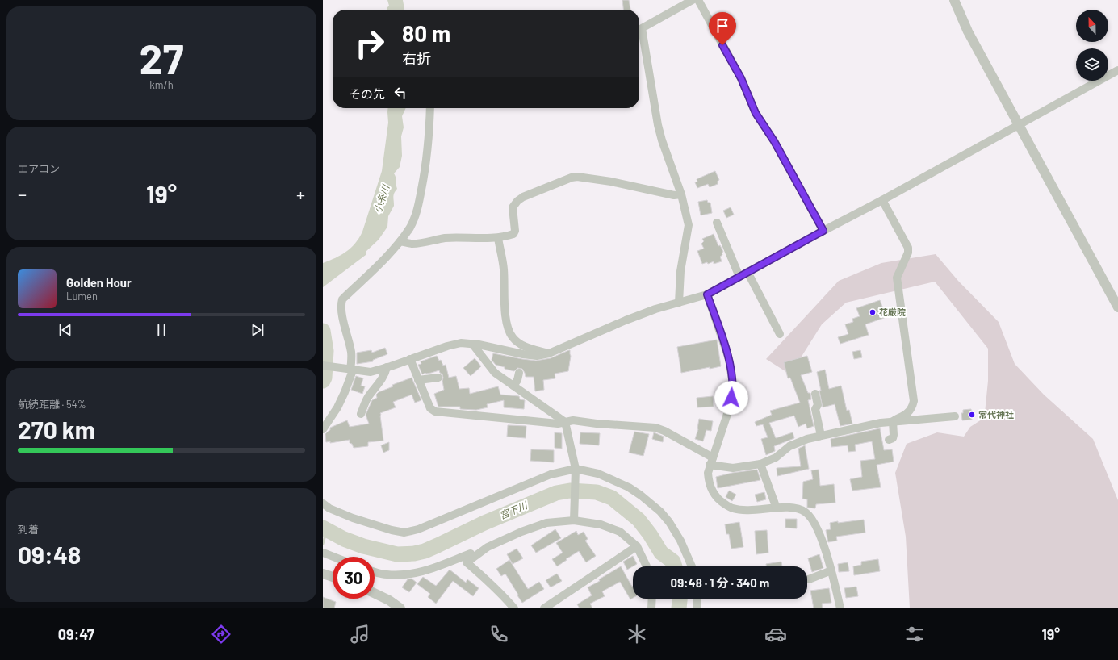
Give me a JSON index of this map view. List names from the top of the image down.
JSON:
{
  "water": ["小糸川", "宮下川"],
  "places": ["花厳院", "常代神社"],
  "north": "top",
  "page": {
    "tile": [
      ["27", "km/h"],
      "エアコン",
      ["航続距離 · 54%", "270 km"],
      ["到着", "09:48"]
    ],
    "turn": ["80 m", "右折"],
    "then": "その先",
    "heat": ["−", "19°", "+"],
    "song": ["Golden Hour", "Lumen"],
    "limit": "30",
    "trip": "09:48 · 1 分 · 340 m",
    "tabs": ["09:47", "19°"]
  }
}
